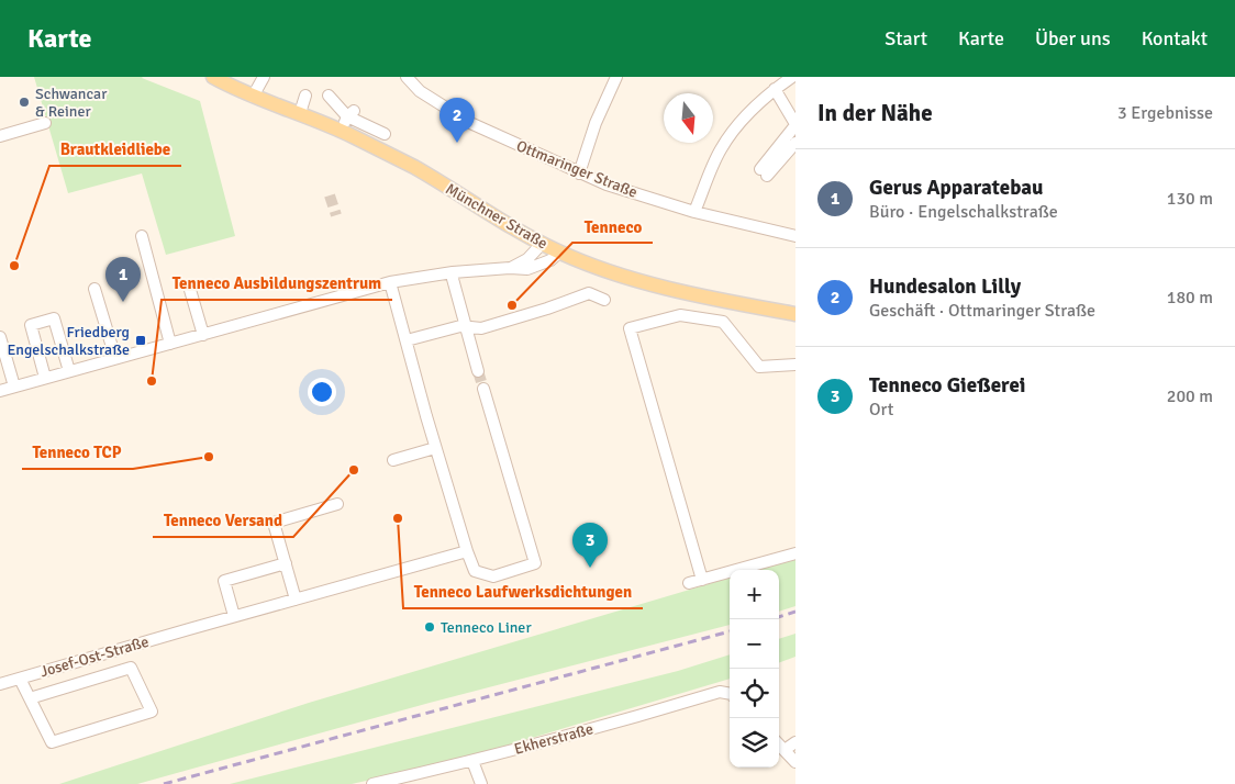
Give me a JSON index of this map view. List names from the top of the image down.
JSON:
{
  "streets": {
    "main road": ["Münchner Straße"],
    "street": ["Ottmaringer Straße", "Josef-Ost-Straße", "Ekherstraße"]
  },
  "places": {
    "other": [
      "Schwancar & Reiner",
      "Brautkleidliebe",
      "Tenneco",
      "Tenneco Ausbildungszentrum",
      "Tenneco TCP",
      "Tenneco Versand",
      "Tenneco Laufwerksdichtungen",
      "Tenneco Liner"
    ],
    "transit": ["Friedberg Engelschalkstraße"]
  },
  "north": "bottom",
  "page": {
    "header": "Karte",
    "nav": [
      "Start",
      "Karte",
      "Über uns",
      "Kontakt"
    ],
    "heading": ["In der Nähe", "3 Ergebnisse"],
    "pins": ["2", "1", "3"],
    "list": [
      {
        "mark": "1",
        "name": "Gerus Apparatebau",
        "note": "Büro · Engelschalkstraße",
        "value": "130 m"
      },
      {
        "mark": "2",
        "name": "Hundesalon Lilly",
        "note": "Geschäft · Ottmaringer Straße",
        "value": "180 m"
      },
      {
        "mark": "3",
        "name": "Tenneco Gießerei",
        "note": "Ort",
        "value": "200 m"
      }
    ],
    "map_buttons": ["+", "−"]
  }
}
